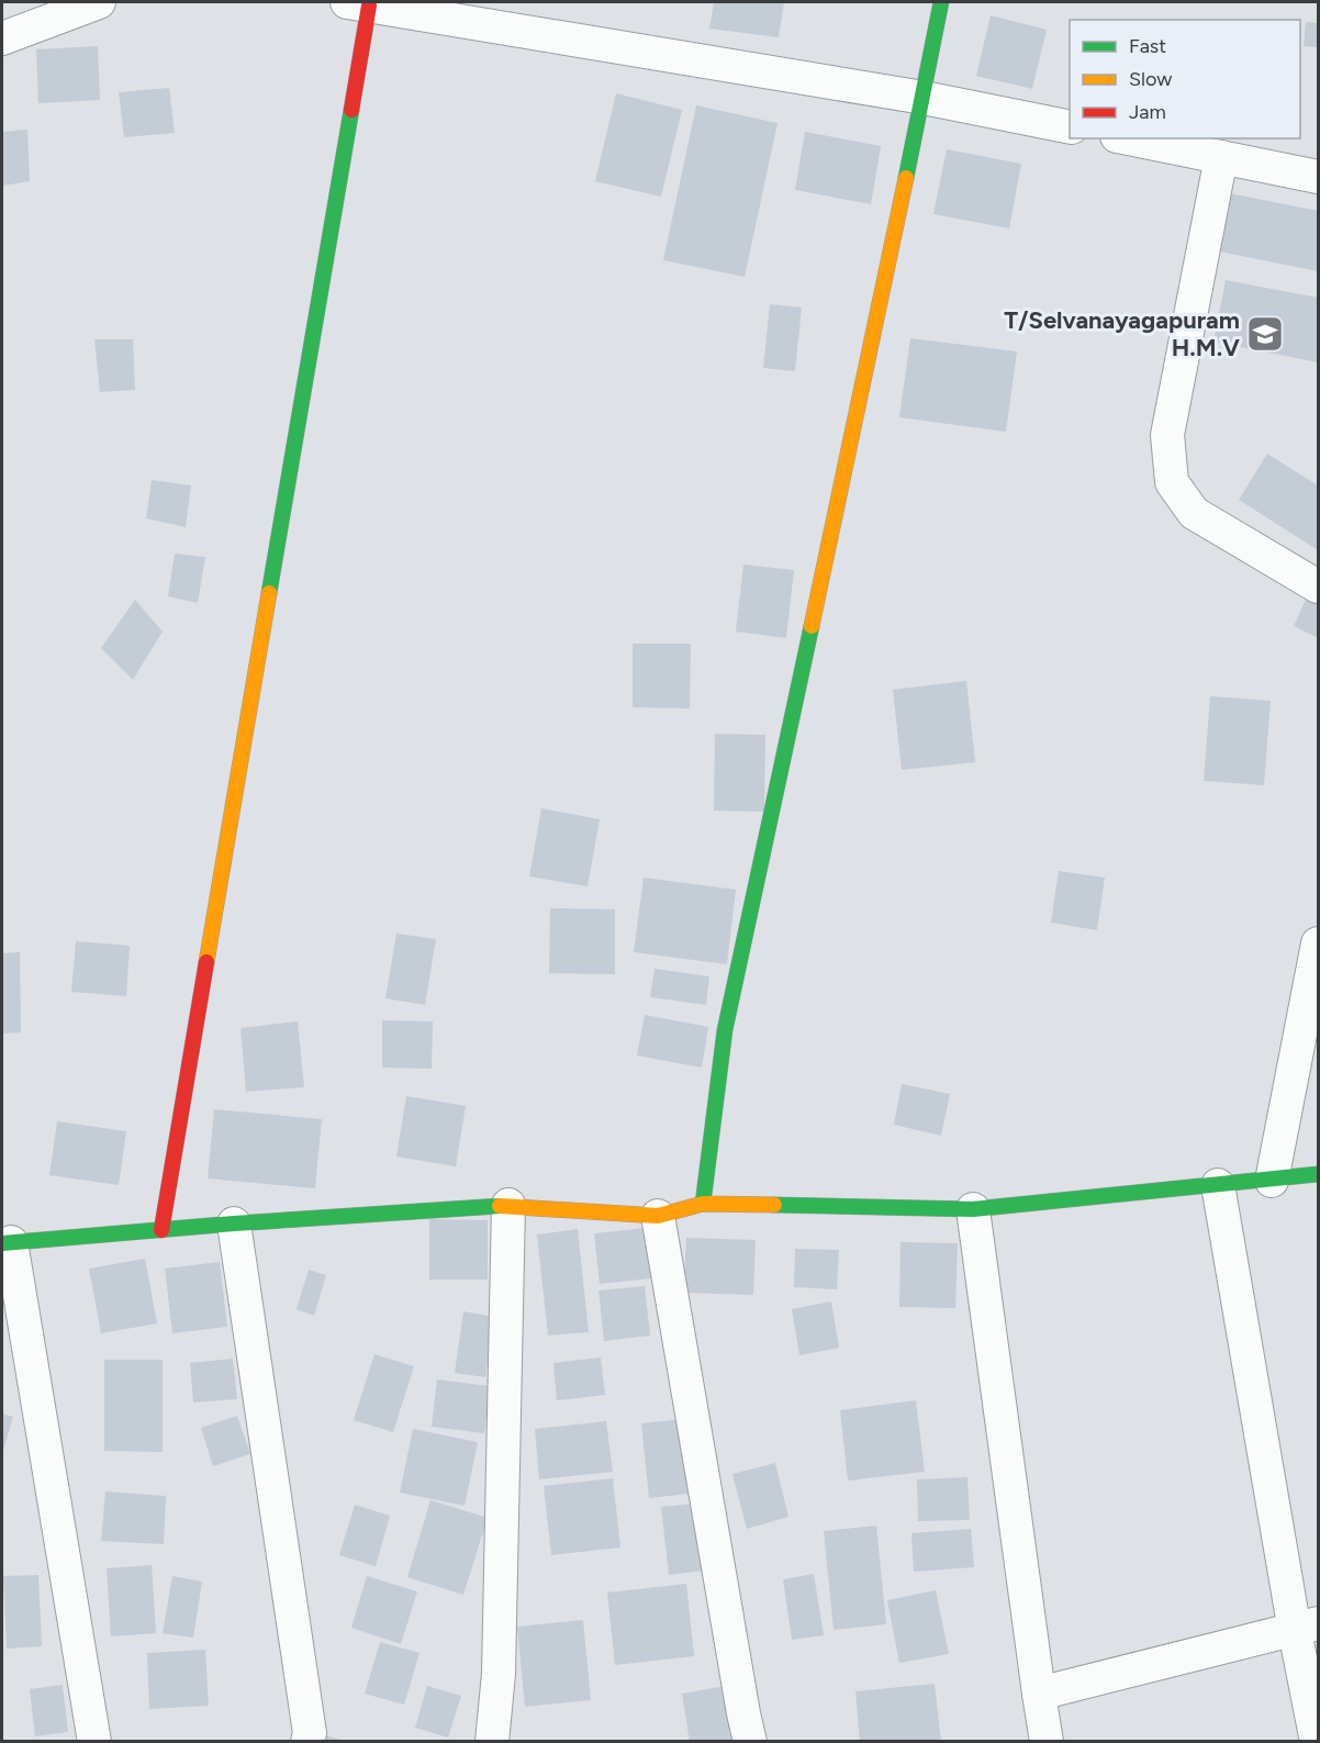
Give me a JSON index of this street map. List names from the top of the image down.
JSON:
{
  "places": {
    "school or university": ["T/Selvanayagapuram H.M.V"]
  },
  "legend": ["Fast", "Slow", "Jam"]
}
